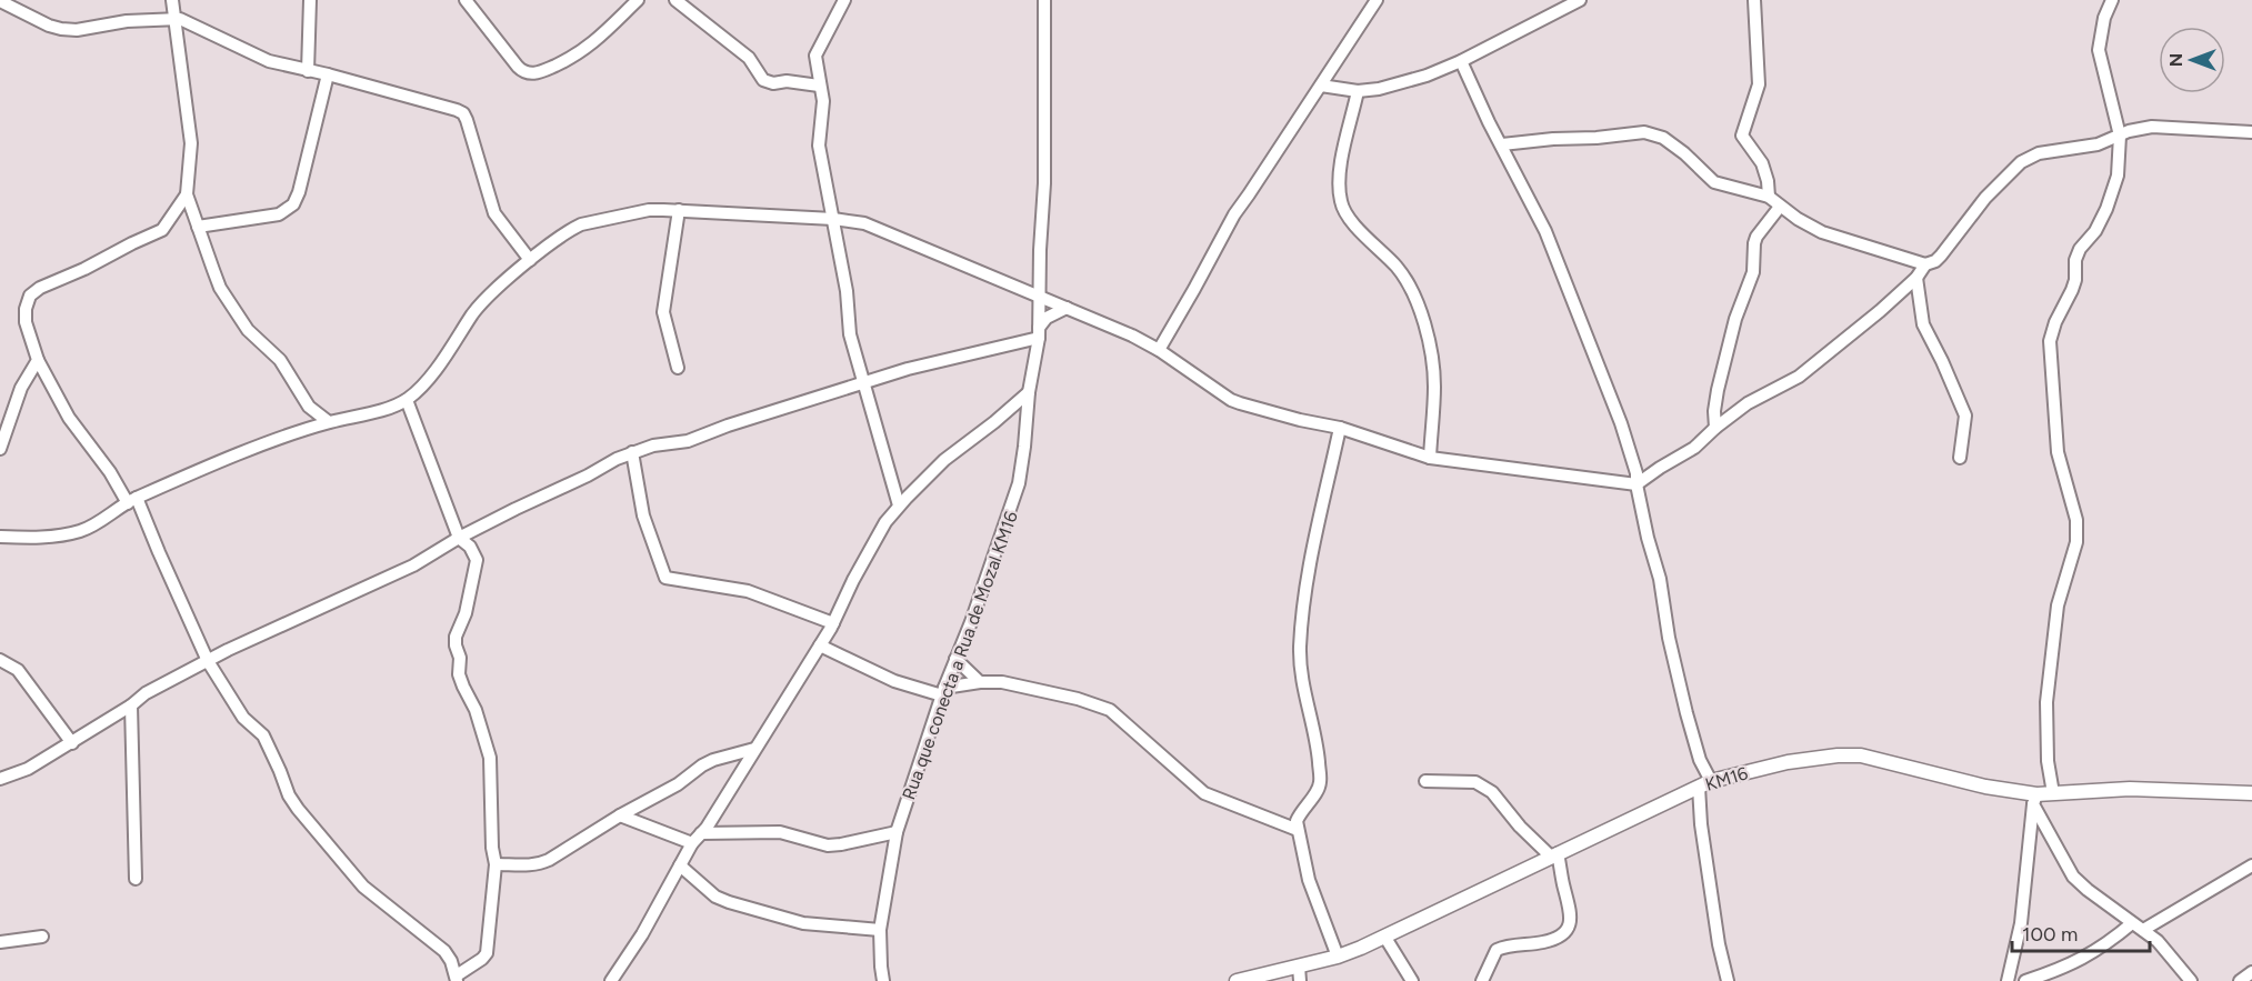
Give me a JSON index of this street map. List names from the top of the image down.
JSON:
{
  "streets": {
    "street": ["Rua que conecta a Rua de Mozal KM16", "KM16"]
  },
  "scale_bar": "100 m",
  "north": "left"
}
